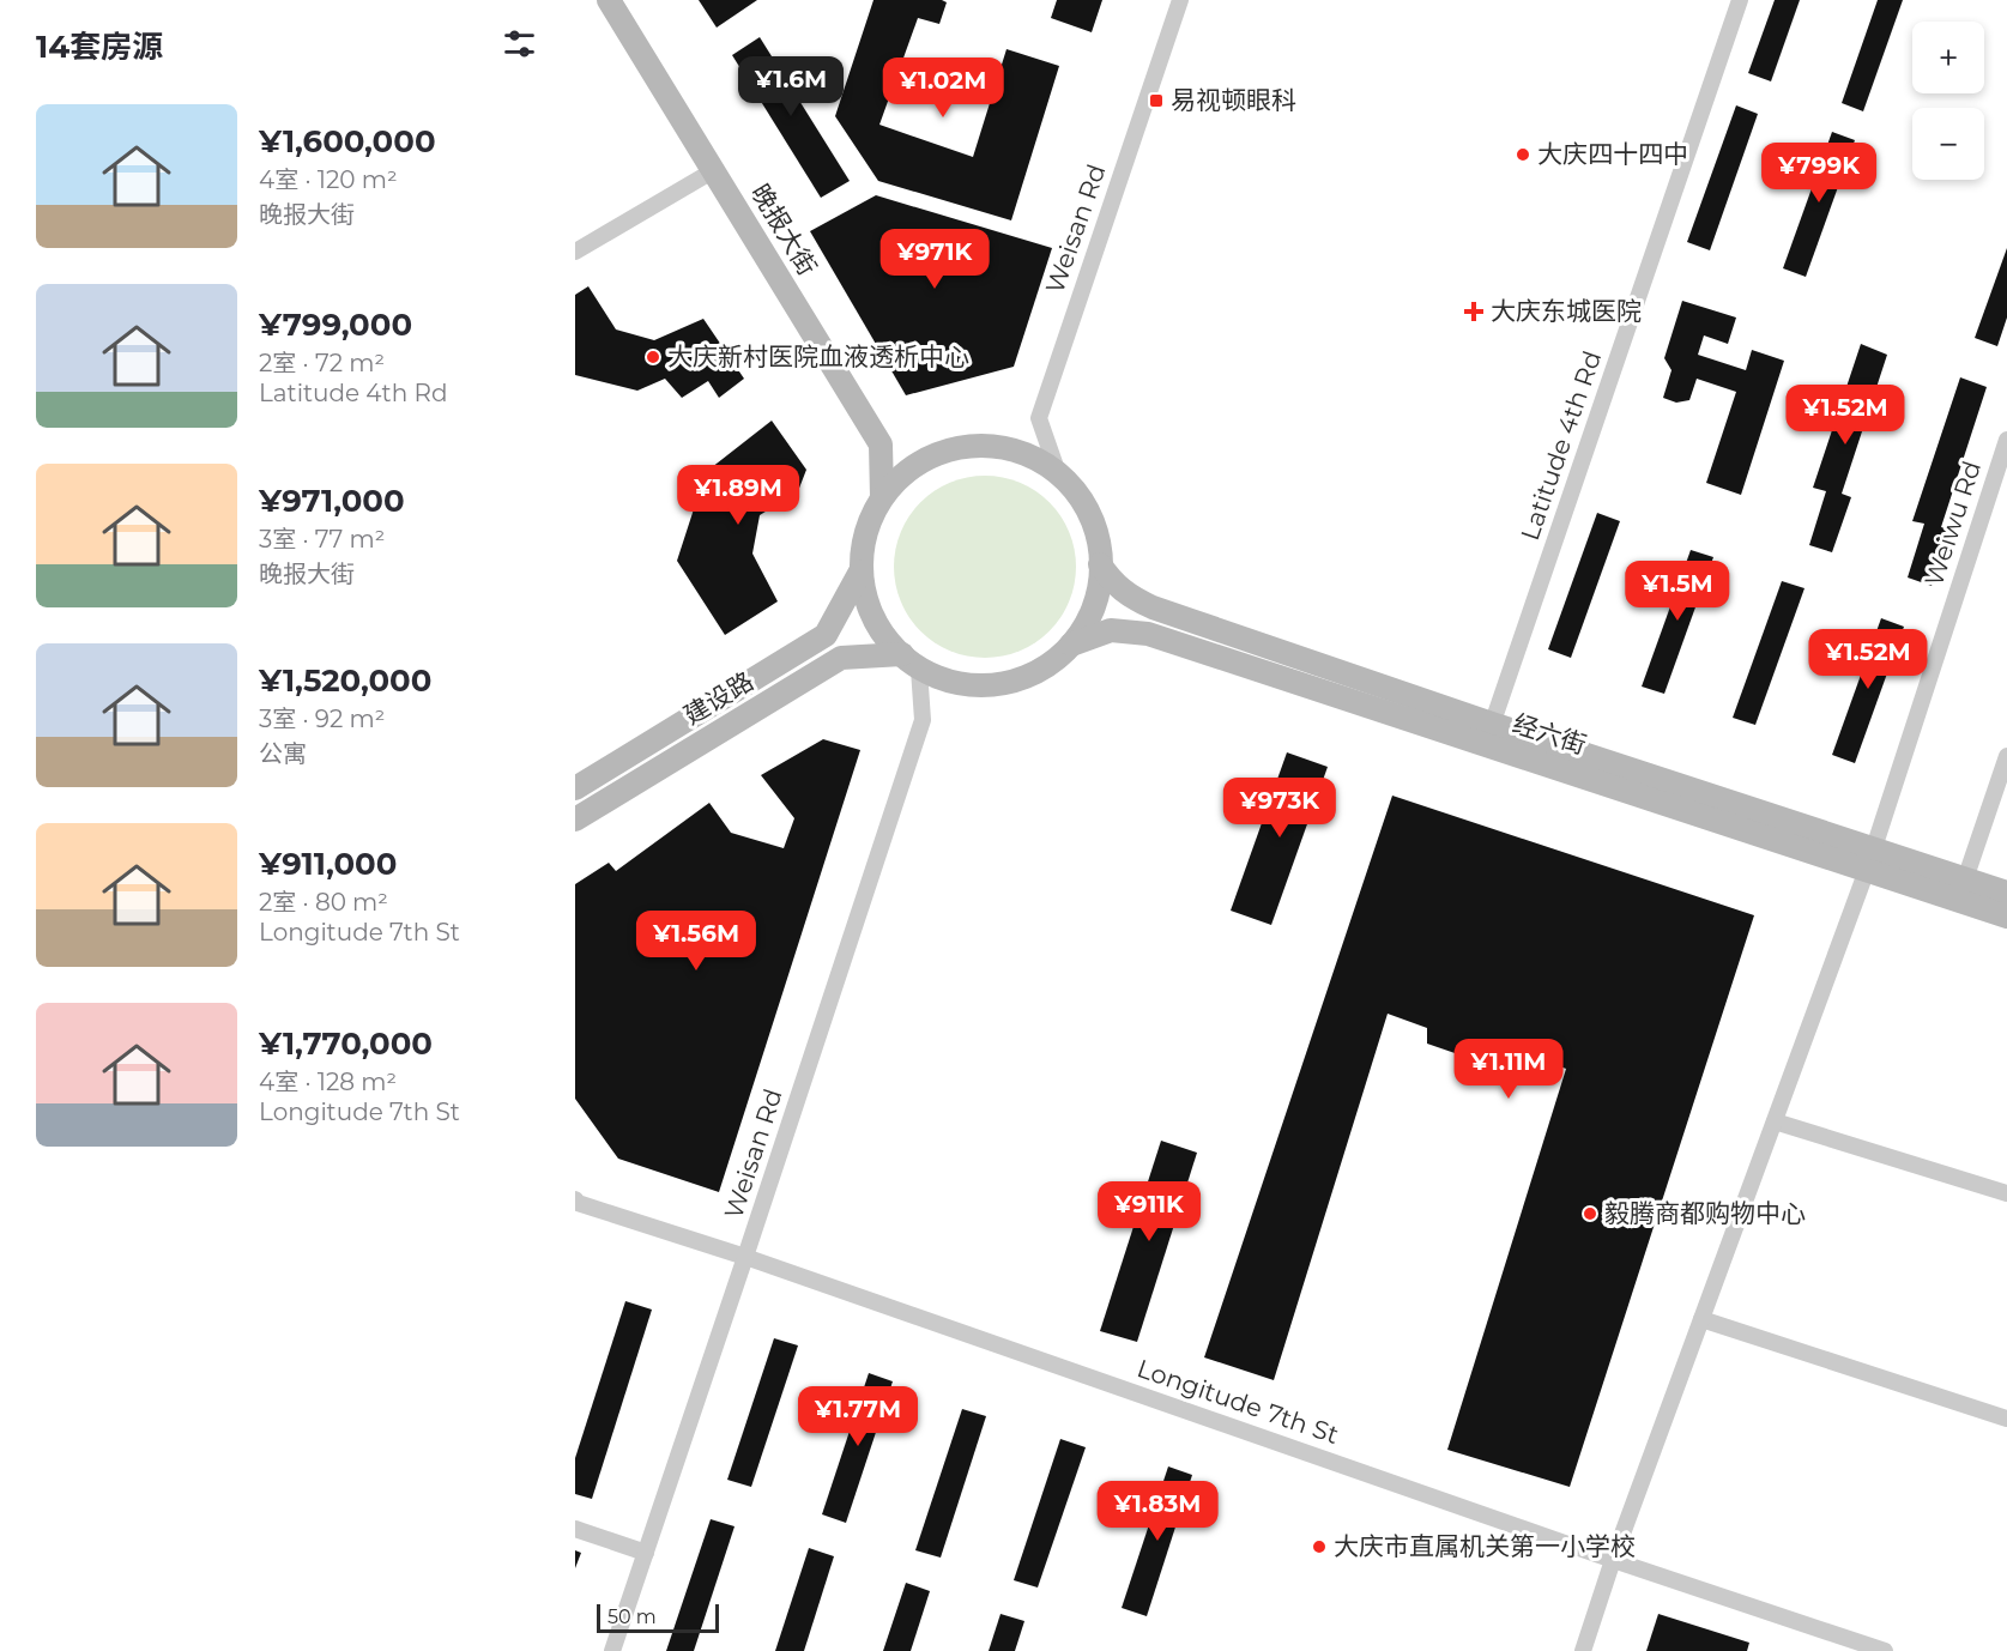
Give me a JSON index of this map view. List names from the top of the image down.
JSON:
{
  "streets": {
    "main road": ["晚报大街", "建设路", "经六街"],
    "street": [
      "Weisan Rd",
      "Latitude 4th Rd",
      "Weiwu Rd",
      "Longitude 7th St"
    ]
  },
  "crossings": [
    ["Weisan Rd", "晚报大街"],
    ["Weisan Rd", "建设路"],
    ["Weisan Rd", "经六街"],
    ["Weisan Rd", "Longitude 7th St"],
    ["晚报大街", "建设路"],
    ["晚报大街", "经六街"],
    ["Latitude 4th Rd", "经六街"],
    ["Weiwu Rd", "经六街"],
    ["Weiwu Rd", "Longitude 7th St"],
    ["建设路", "经六街"]
  ],
  "places": {
    "transit": ["易视顿眼科"],
    "other": [
      "大庆四十四中",
      "大庆新村医院血液透析中心",
      "毅腾商都购物中心",
      "大庆市直属机关第一小学校"
    ],
    "health": ["大庆东城医院"]
  },
  "scale_bar": "50 m",
  "page": {
    "heading": "14套房源",
    "map_buttons": ["+", "−"],
    "price": [
      "¥1.6M",
      "¥1.02M",
      "¥799K",
      "¥971K",
      "¥1.52M",
      "¥1.89M",
      "¥1.5M",
      "¥1.52M",
      "¥973K",
      "¥1.56M",
      "¥1.11M",
      "¥911K",
      "¥1.77M",
      "¥1.83M"
    ],
    "list": [
      {
        "name": "¥1,600,000",
        "note": "4室 · 120 m² · 晚报大街"
      },
      {
        "name": "¥799,000",
        "note": "2室 · 72 m² · Latitude 4th Rd"
      },
      {
        "name": "¥971,000",
        "note": "3室 · 77 m² · 晚报大街"
      },
      {
        "name": "¥1,520,000",
        "note": "3室 · 92 m² · 公寓"
      },
      {
        "name": "¥911,000",
        "note": "2室 · 80 m² · Longitude 7th St"
      },
      {
        "name": "¥1,770,000",
        "note": "4室 · 128 m² · Longitude 7th St"
      }
    ],
    "scale": "50 m"
  }
}
